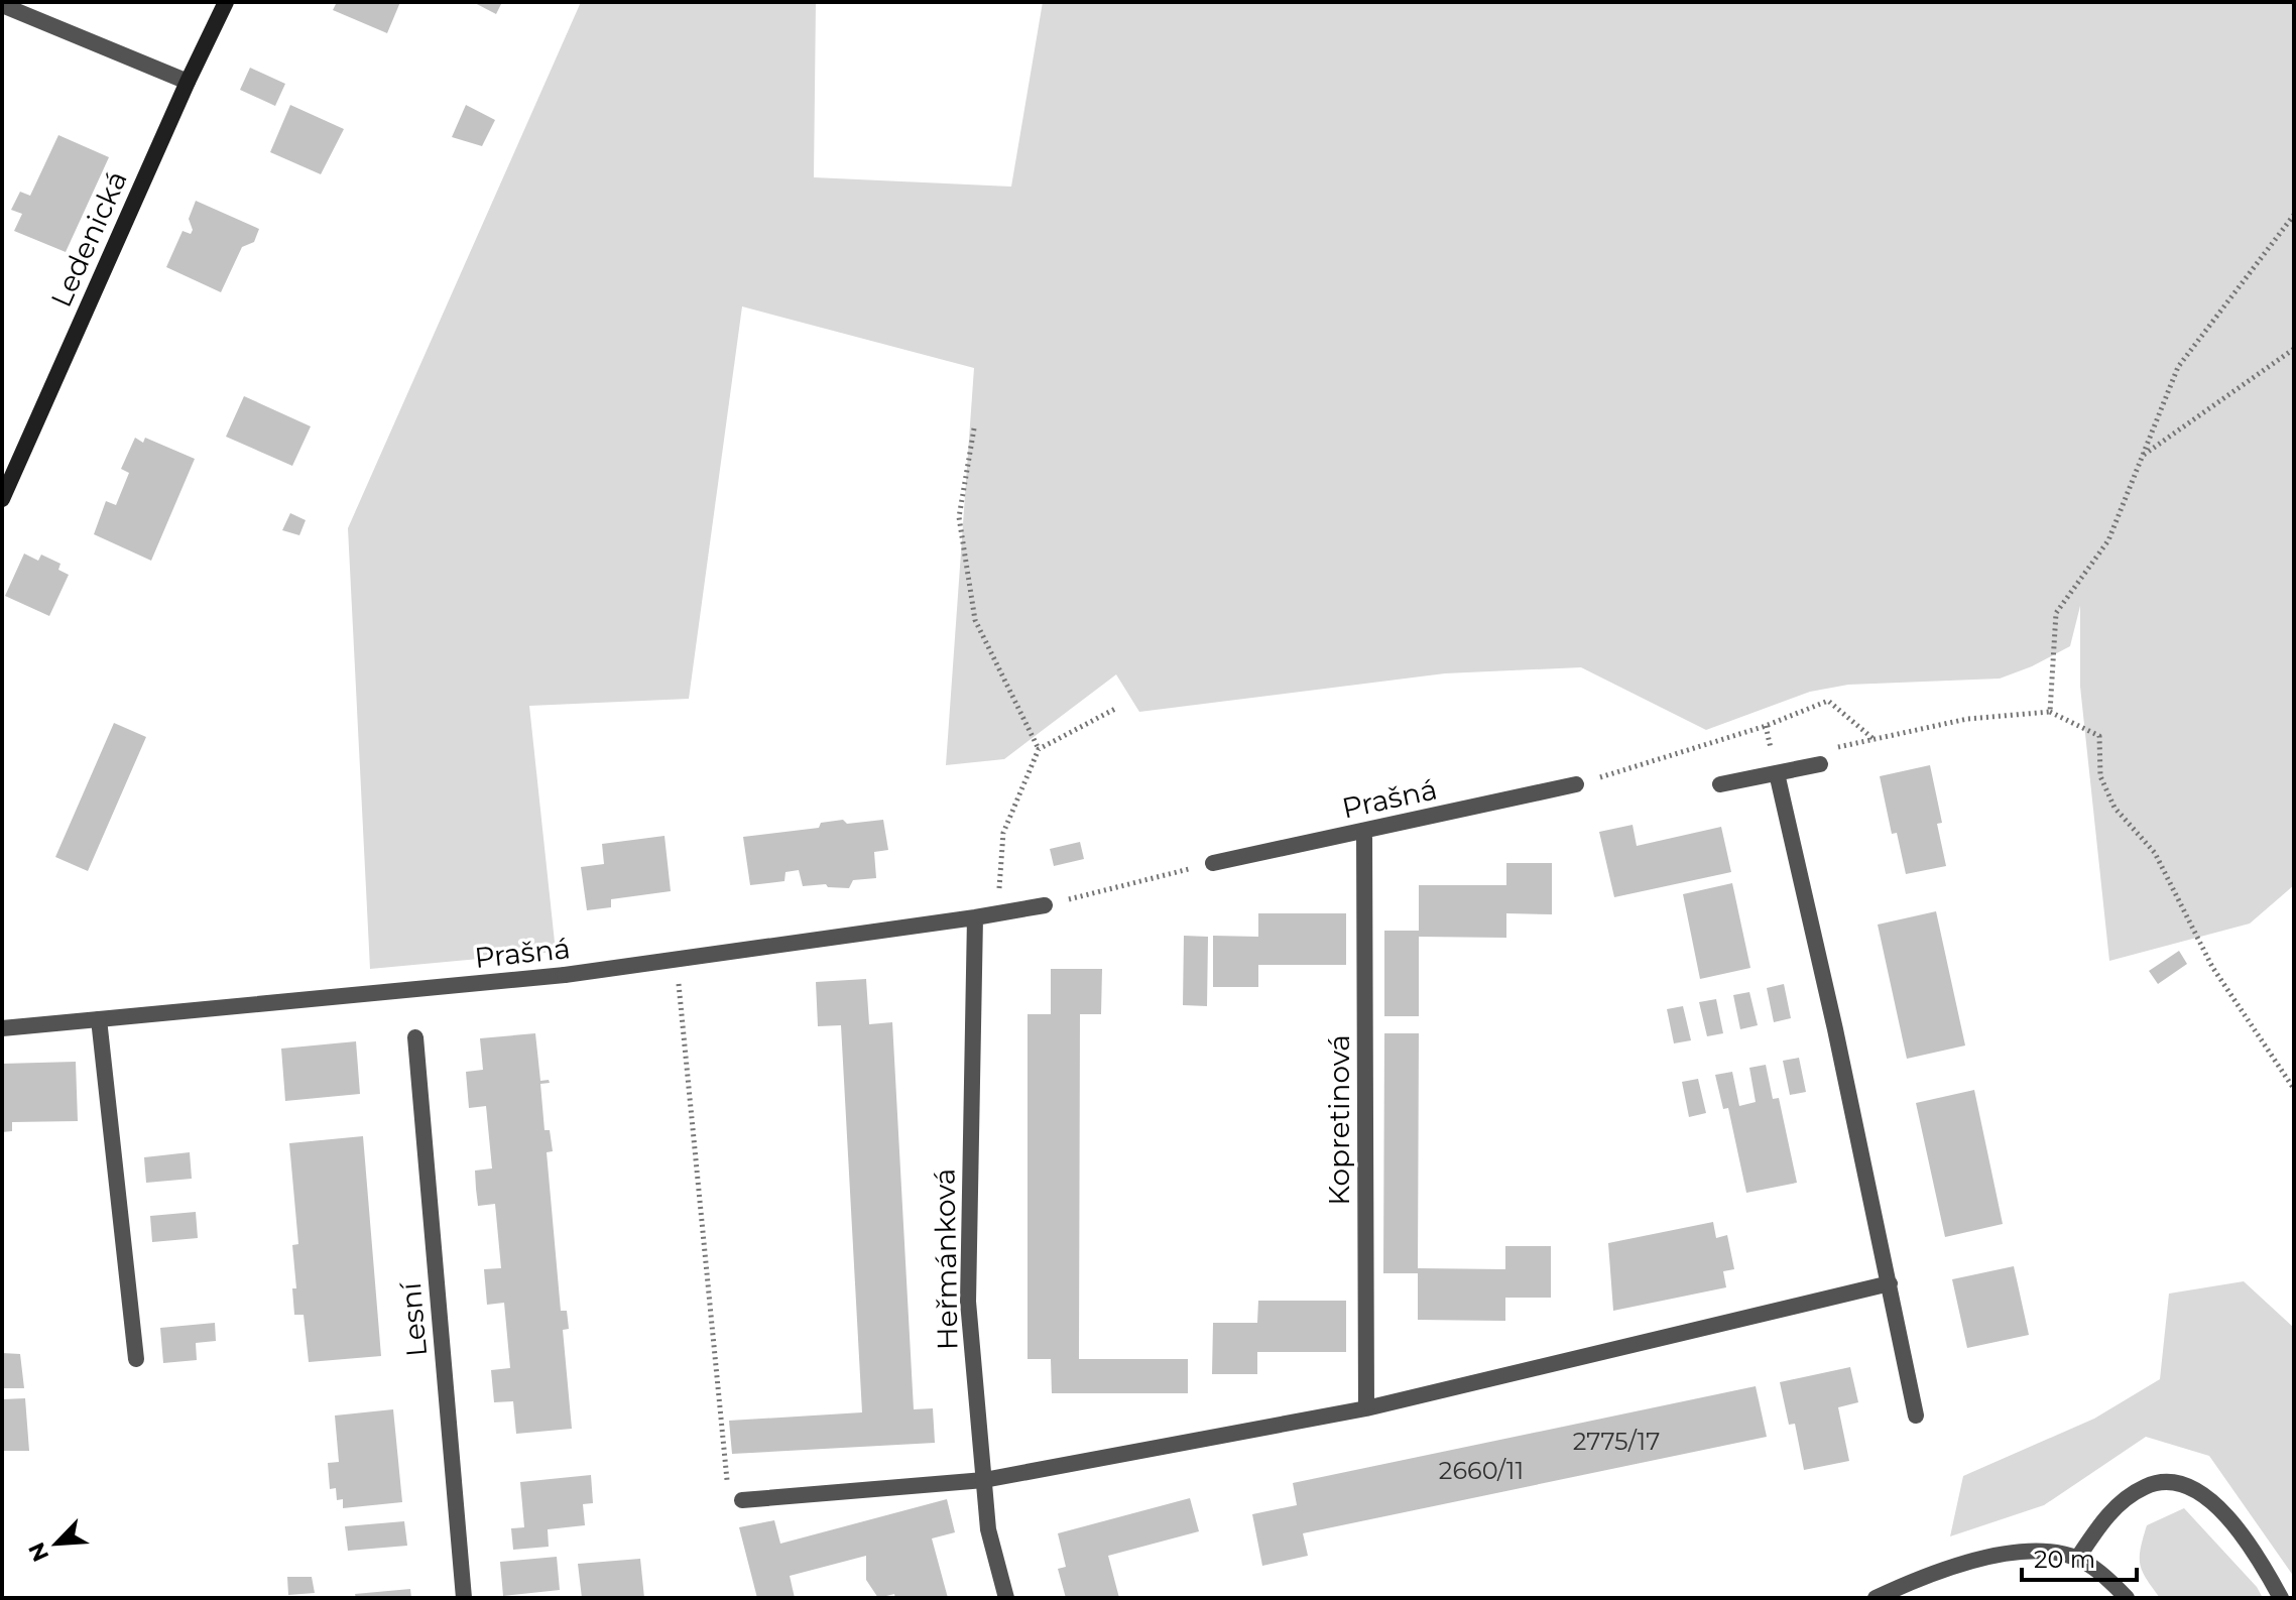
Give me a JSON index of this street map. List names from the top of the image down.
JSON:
{
  "streets": {
    "main road": ["Ledenická"],
    "street": [
      "Prašná",
      "Kopretinová",
      "Heřmánková",
      "Lesní"
    ]
  },
  "crossings": [
    ["Prašná", "Kopretinová"],
    ["Prašná", "Heřmánková"]
  ],
  "house_numbers": ["2775/17", "2660/11"],
  "scale_bar": "20 m",
  "north": "bottom left"
}
